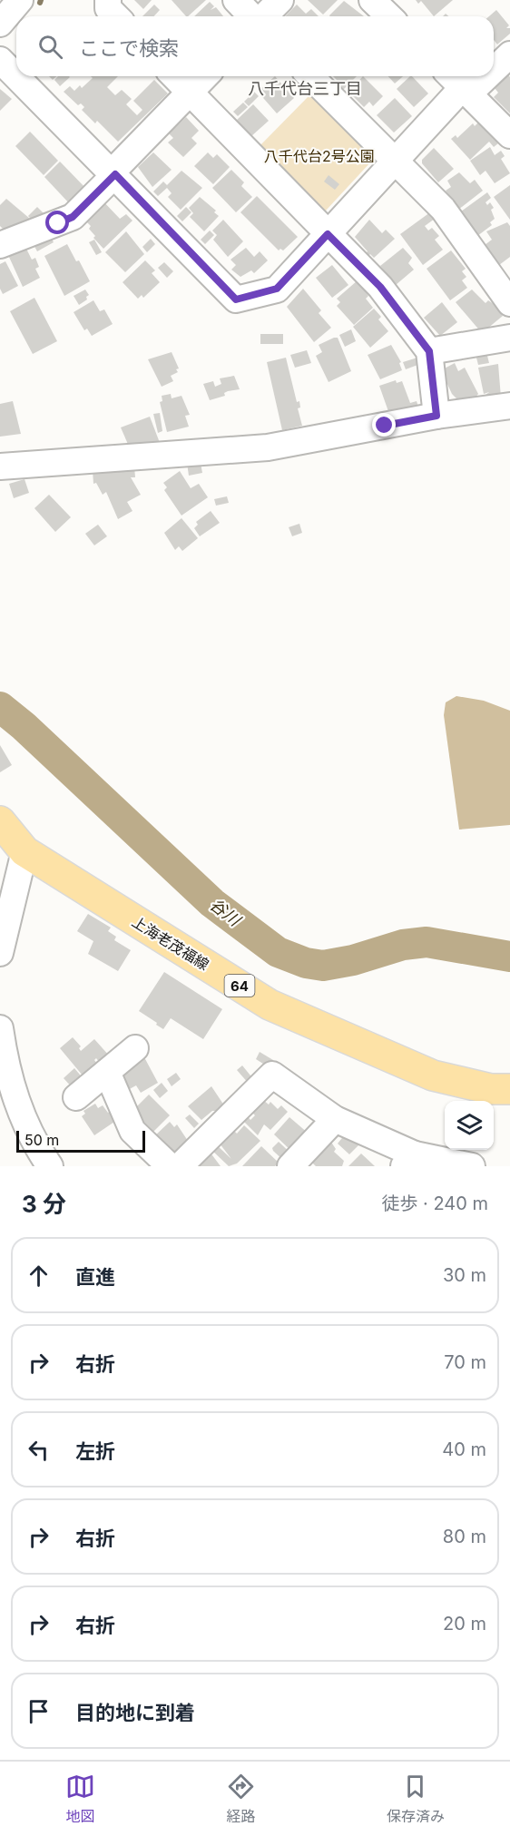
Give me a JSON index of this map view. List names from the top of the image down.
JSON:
{
  "streets": {
    "main road": ["上海老茂福線", "64"]
  },
  "districts": ["八千代台三丁目"],
  "water": ["谷川"],
  "parks": ["八千代台2号公園"],
  "scale_bar": "50 m",
  "page": {
    "search": "ここで検索",
    "scale": "50 m",
    "heading": ["3 分", "徒歩 · 240 m"],
    "list": [
      ["直進", "30 m"],
      ["右折", "70 m"],
      ["左折", "40 m"],
      ["右折", "80 m"],
      ["右折", "20 m"],
      "目的地に到着"
    ],
    "nav": ["地図", "経路", "保存済み"]
  }
}
